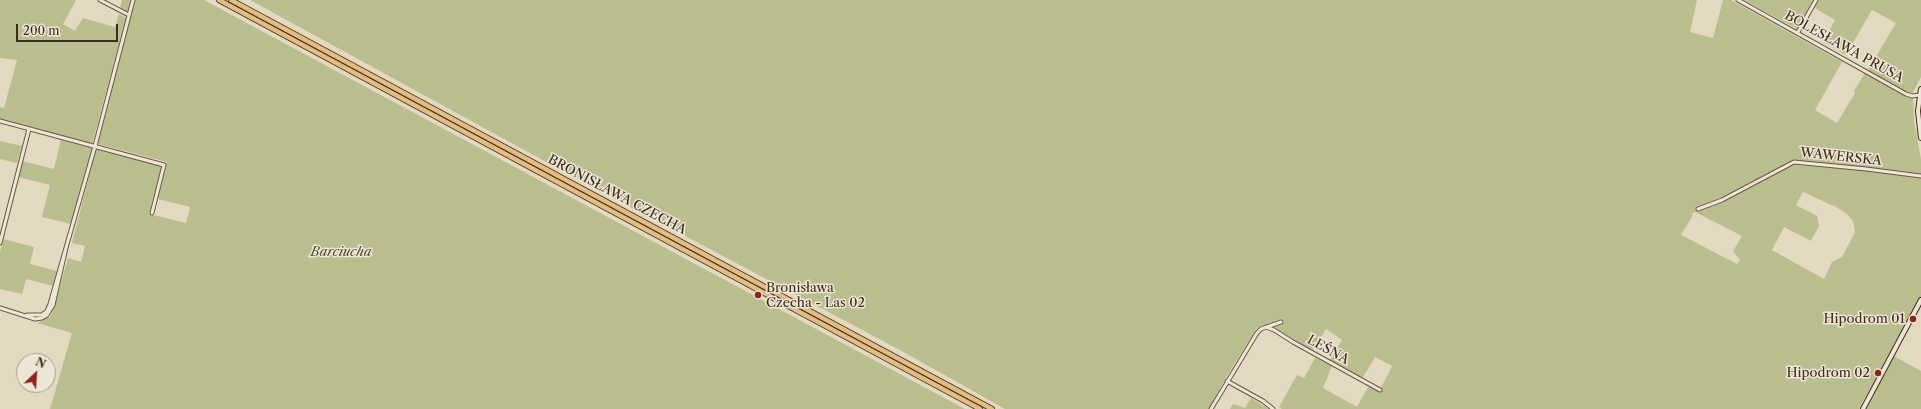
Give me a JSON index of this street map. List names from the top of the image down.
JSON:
{
  "streets": {
    "main road": ["BRONISŁAWA CZECHA"],
    "street": ["BOLESŁAWA PRUSA", "WAWERSKA", "LEŚNA"]
  },
  "parks": ["Barciucha"],
  "places": ["Bronisława Czecha - Las 02", "Hipodrom 01", "Hipodrom 02"],
  "scale_bar": "200 m",
  "north": "top right"
}
